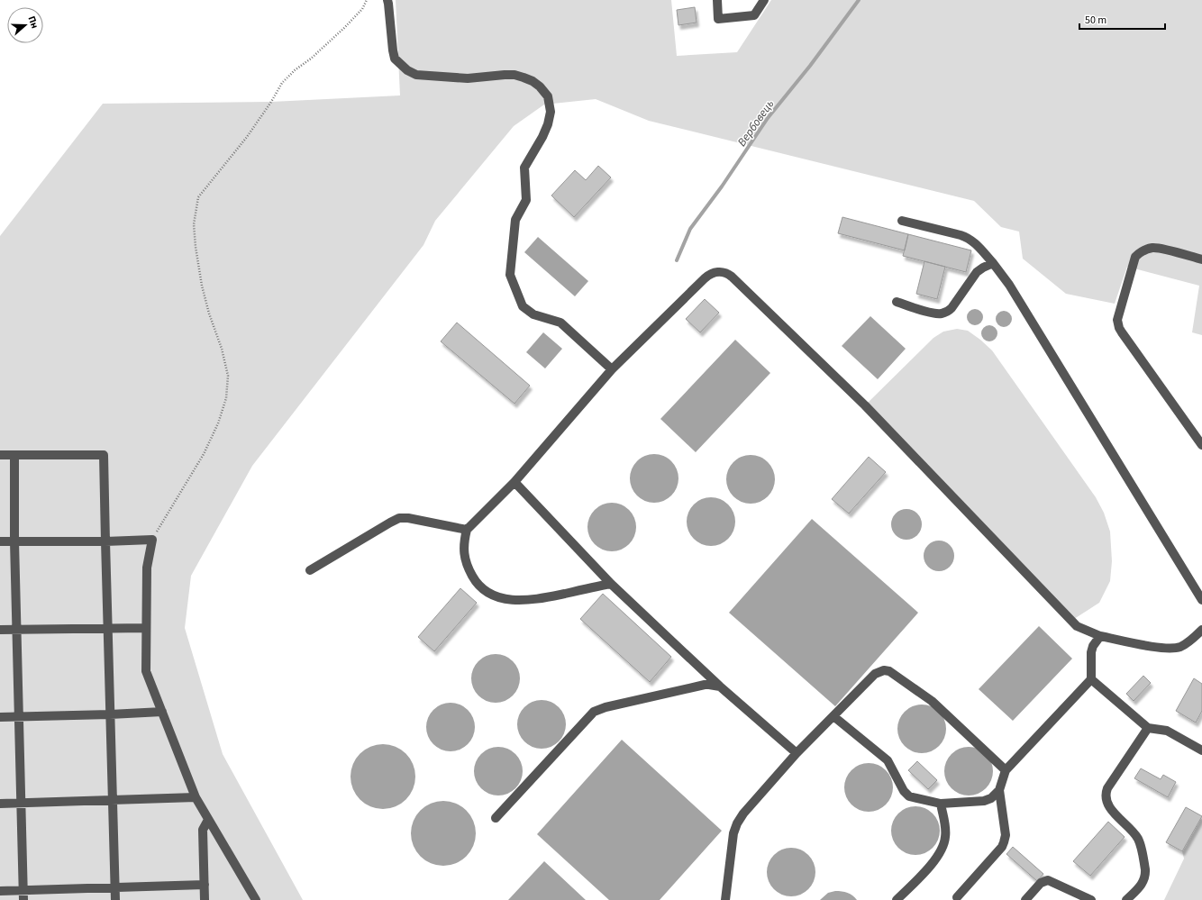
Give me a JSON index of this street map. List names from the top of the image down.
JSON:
{
  "water": ["Вербовець"],
  "scale_bar": "50 m",
  "north": "right"
}
